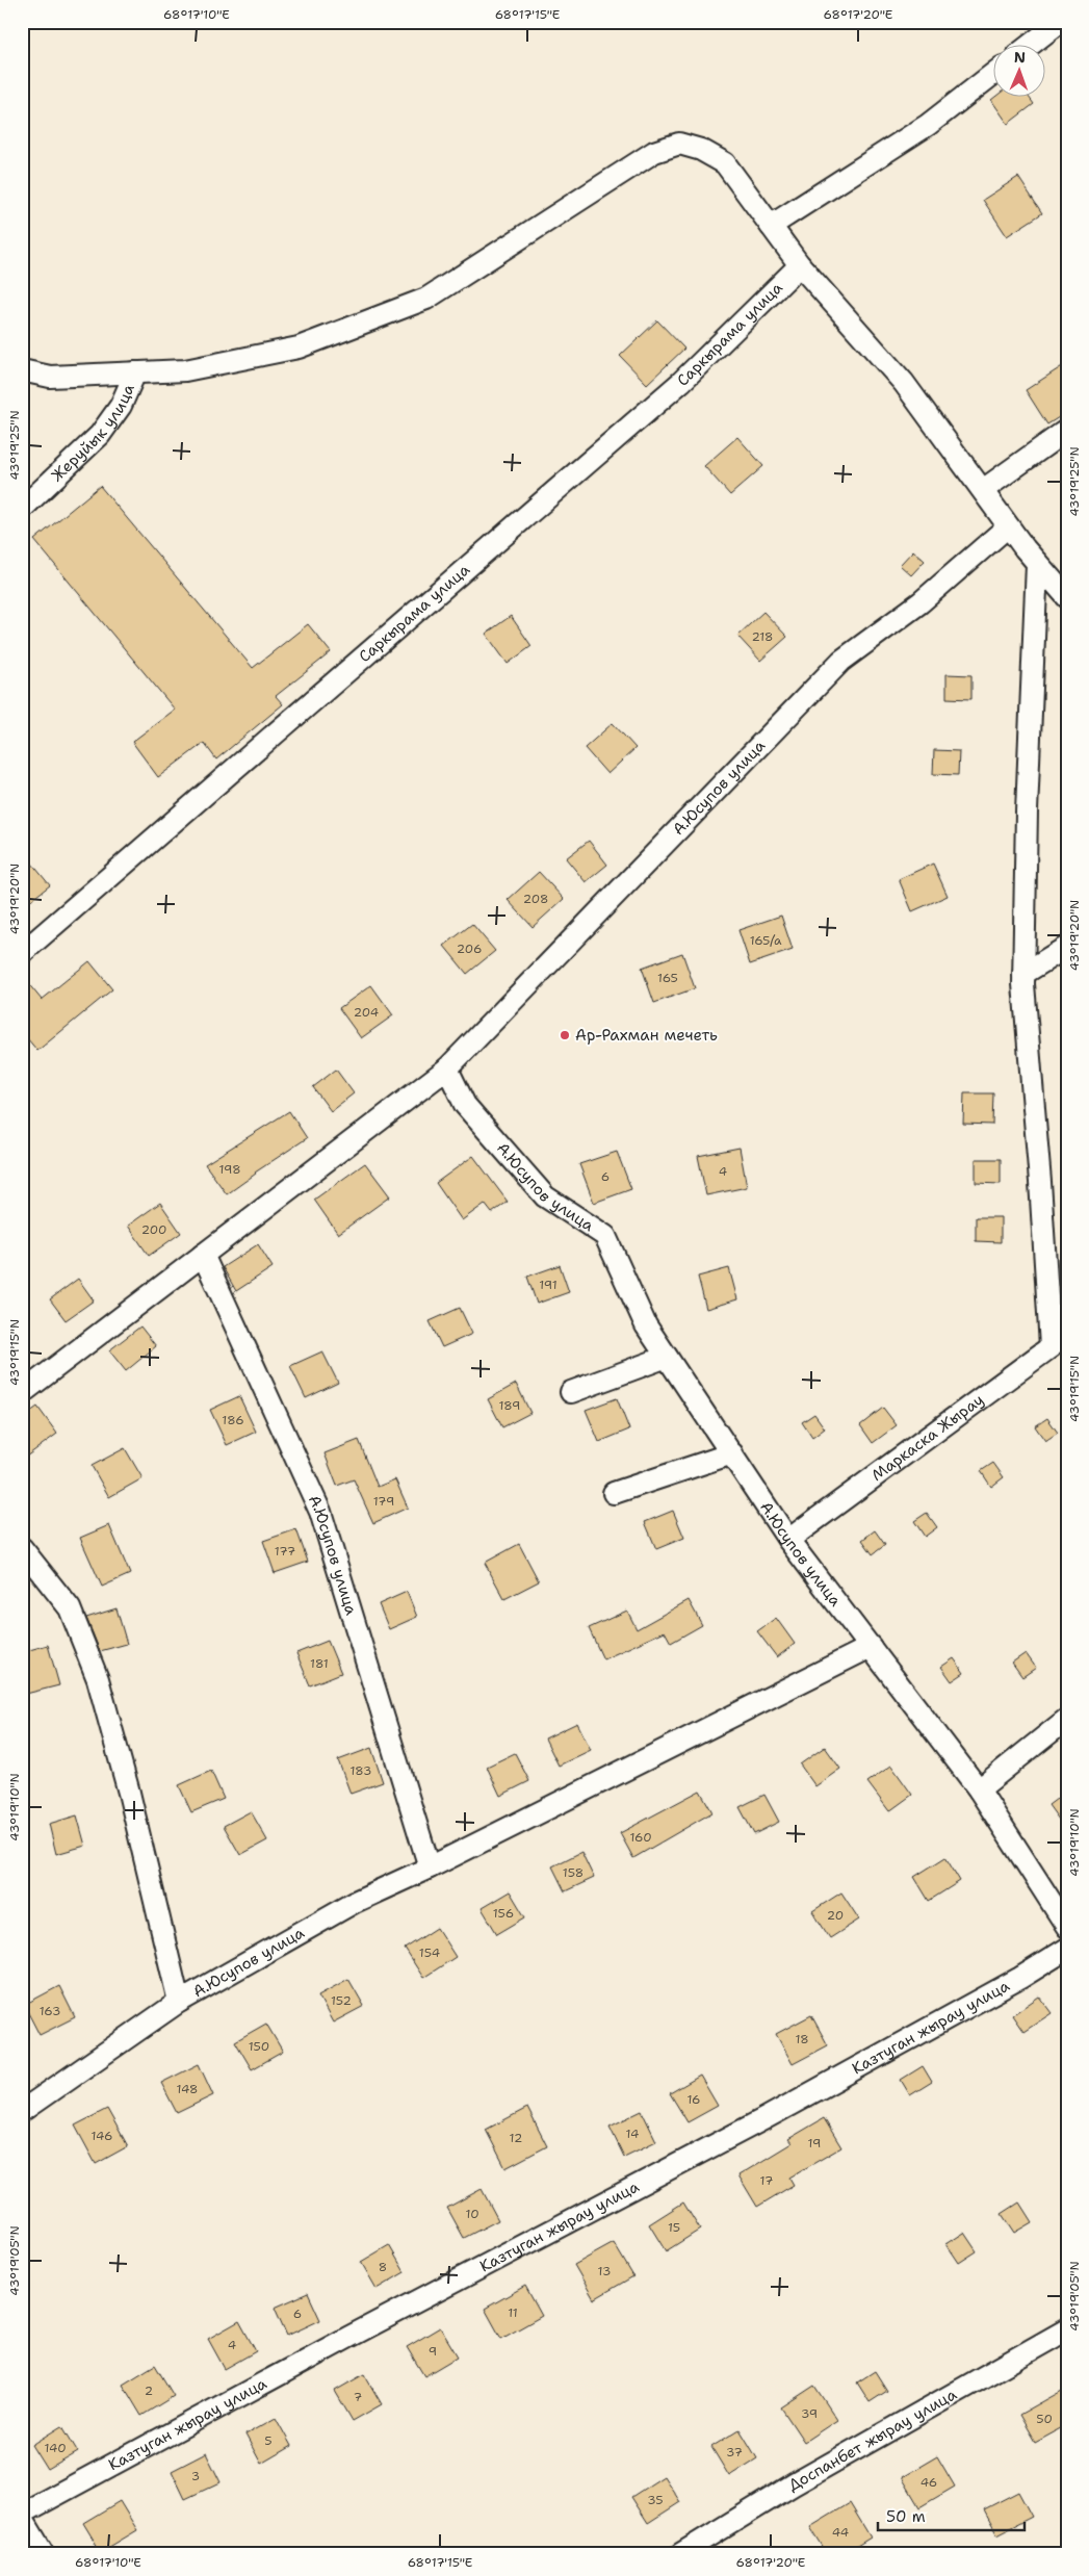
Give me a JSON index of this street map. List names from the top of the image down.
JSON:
{
  "streets": {
    "street": [
      "Саркырама улица",
      "Жеруйык улица",
      "А.Юсупов улица",
      "Маркаска Жырау",
      "Казтуган жырау улица",
      "Доспанбет жырау улица"
    ]
  },
  "crossings": [
    ["А.Юсупов улица", "Маркаска Жырау"]
  ],
  "places": ["Ар-Рахман мечеть"],
  "house_numbers": [
    "218",
    "208",
    "165/а",
    "206",
    "165",
    "204",
    "198",
    "4",
    "6",
    "200",
    "191",
    "189",
    "186",
    "179",
    "177",
    "181",
    "183",
    "160",
    "158",
    "156",
    "20",
    "154",
    "152",
    "163",
    "18",
    "150",
    "148",
    "16",
    "14",
    "146",
    "12",
    "19",
    "17",
    "10",
    "15",
    "8",
    "13",
    "11",
    "6",
    "4",
    "9",
    "2",
    "7",
    "39",
    "50",
    "5",
    "140",
    "37",
    "3",
    "46",
    "35",
    "44"
  ],
  "scale_bar": "50 m",
  "north": "top",
  "coordinates": [
    "68°17'10\"E",
    "68°17'15\"E",
    "68°17'20\"E",
    "43°19'25\"N",
    "43°19'20\"N",
    "43°19'15\"N",
    "43°19'10\"N",
    "43°19'05\"N"
  ]
}
